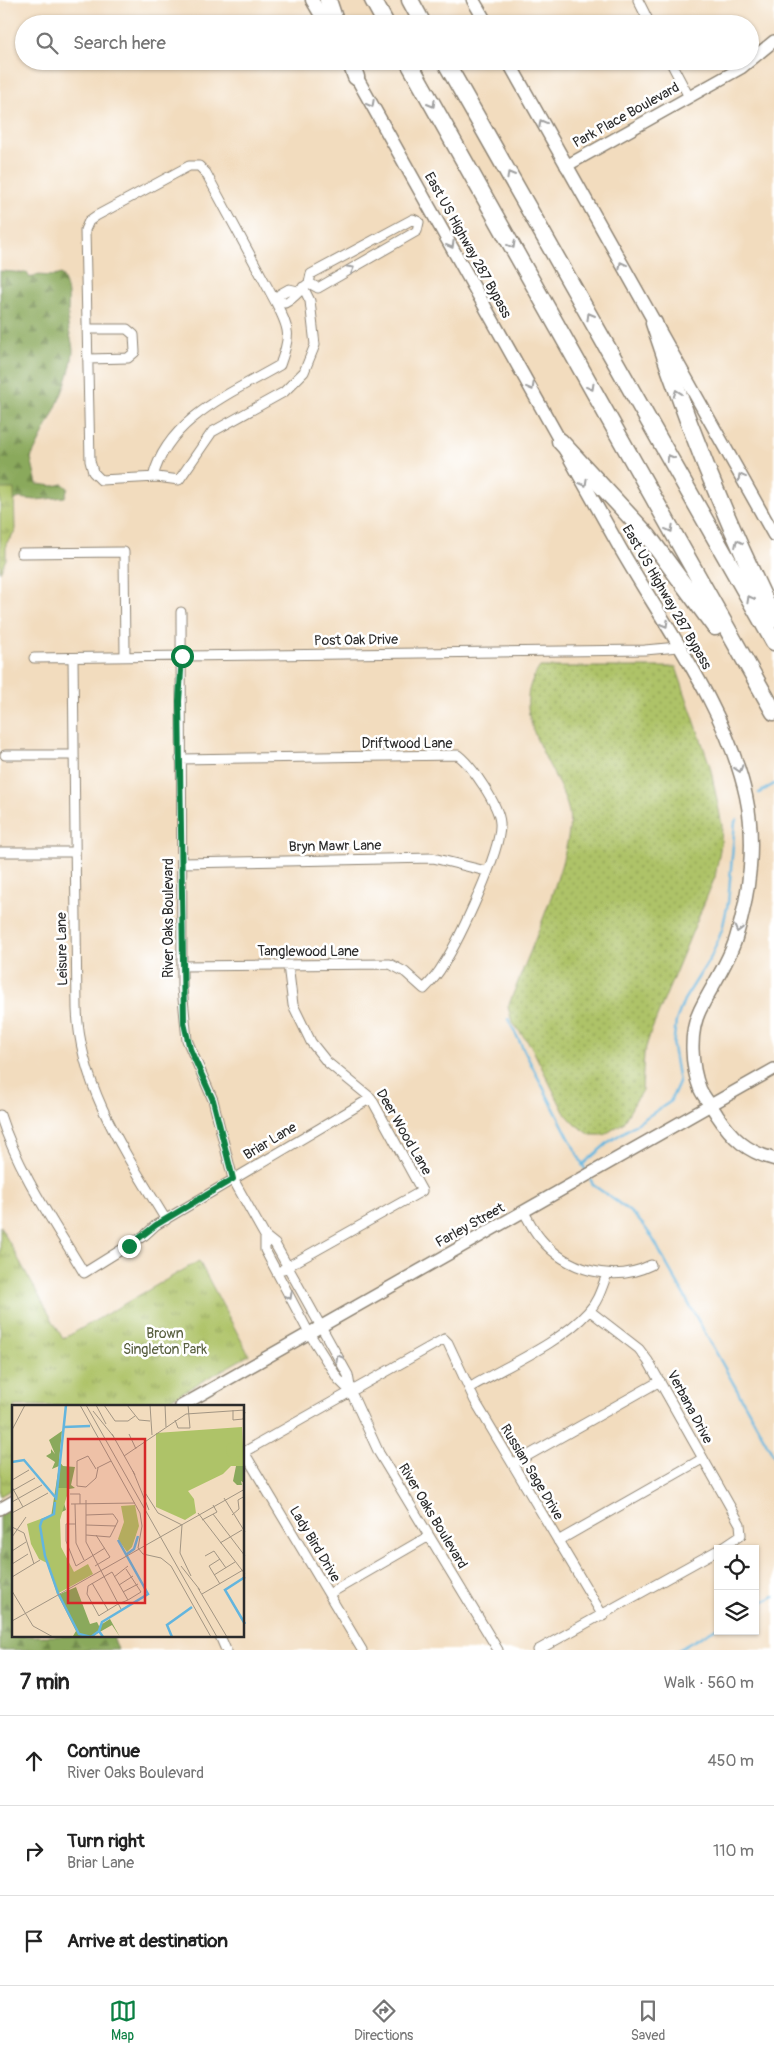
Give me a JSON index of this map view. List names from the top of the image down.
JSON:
{
  "streets": {
    "main road": ["East US Highway 287 Bypass"],
    "street": [
      "Park Place Boulevard",
      "Post Oak Drive",
      "Driftwood Lane",
      "Bryn Mawr Lane",
      "River Oaks Boulevard",
      "Leisure Lane",
      "Tanglewood Lane",
      "Deer Wood Lane",
      "Briar Lane",
      "Farley Street",
      "Verbana Drive",
      "Russian Sage Drive",
      "Lady Bird Drive"
    ]
  },
  "crossings": [
    ["East US Highway 287 Bypass", "Post Oak Drive"],
    ["East US Highway 287 Bypass", "Farley Street"],
    ["Post Oak Drive", "River Oaks Boulevard"],
    ["Post Oak Drive", "Leisure Lane"],
    ["Driftwood Lane", "Bryn Mawr Lane"],
    ["Driftwood Lane", "River Oaks Boulevard"],
    ["Driftwood Lane", "Tanglewood Lane"],
    ["Bryn Mawr Lane", "River Oaks Boulevard"],
    ["River Oaks Boulevard", "Tanglewood Lane"],
    ["River Oaks Boulevard", "Deer Wood Lane"],
    ["River Oaks Boulevard", "Briar Lane"],
    ["River Oaks Boulevard", "Farley Street"],
    ["River Oaks Boulevard", "Russian Sage Drive"],
    ["Leisure Lane", "Briar Lane"],
    ["Tanglewood Lane", "Deer Wood Lane"],
    ["Deer Wood Lane", "Briar Lane"]
  ],
  "one_way": ["East US Highway 287 Bypass"],
  "parks": ["Brown Singleton Park"],
  "page": {
    "search": "Search here",
    "heading": ["7 min", "Walk · 560 m"],
    "list": [
      ["Continue", "River Oaks Boulevard", "450 m"],
      ["Turn right", "Briar Lane", "110 m"],
      "Arrive at destination"
    ],
    "nav": ["Map", "Directions", "Saved"]
  }
}
